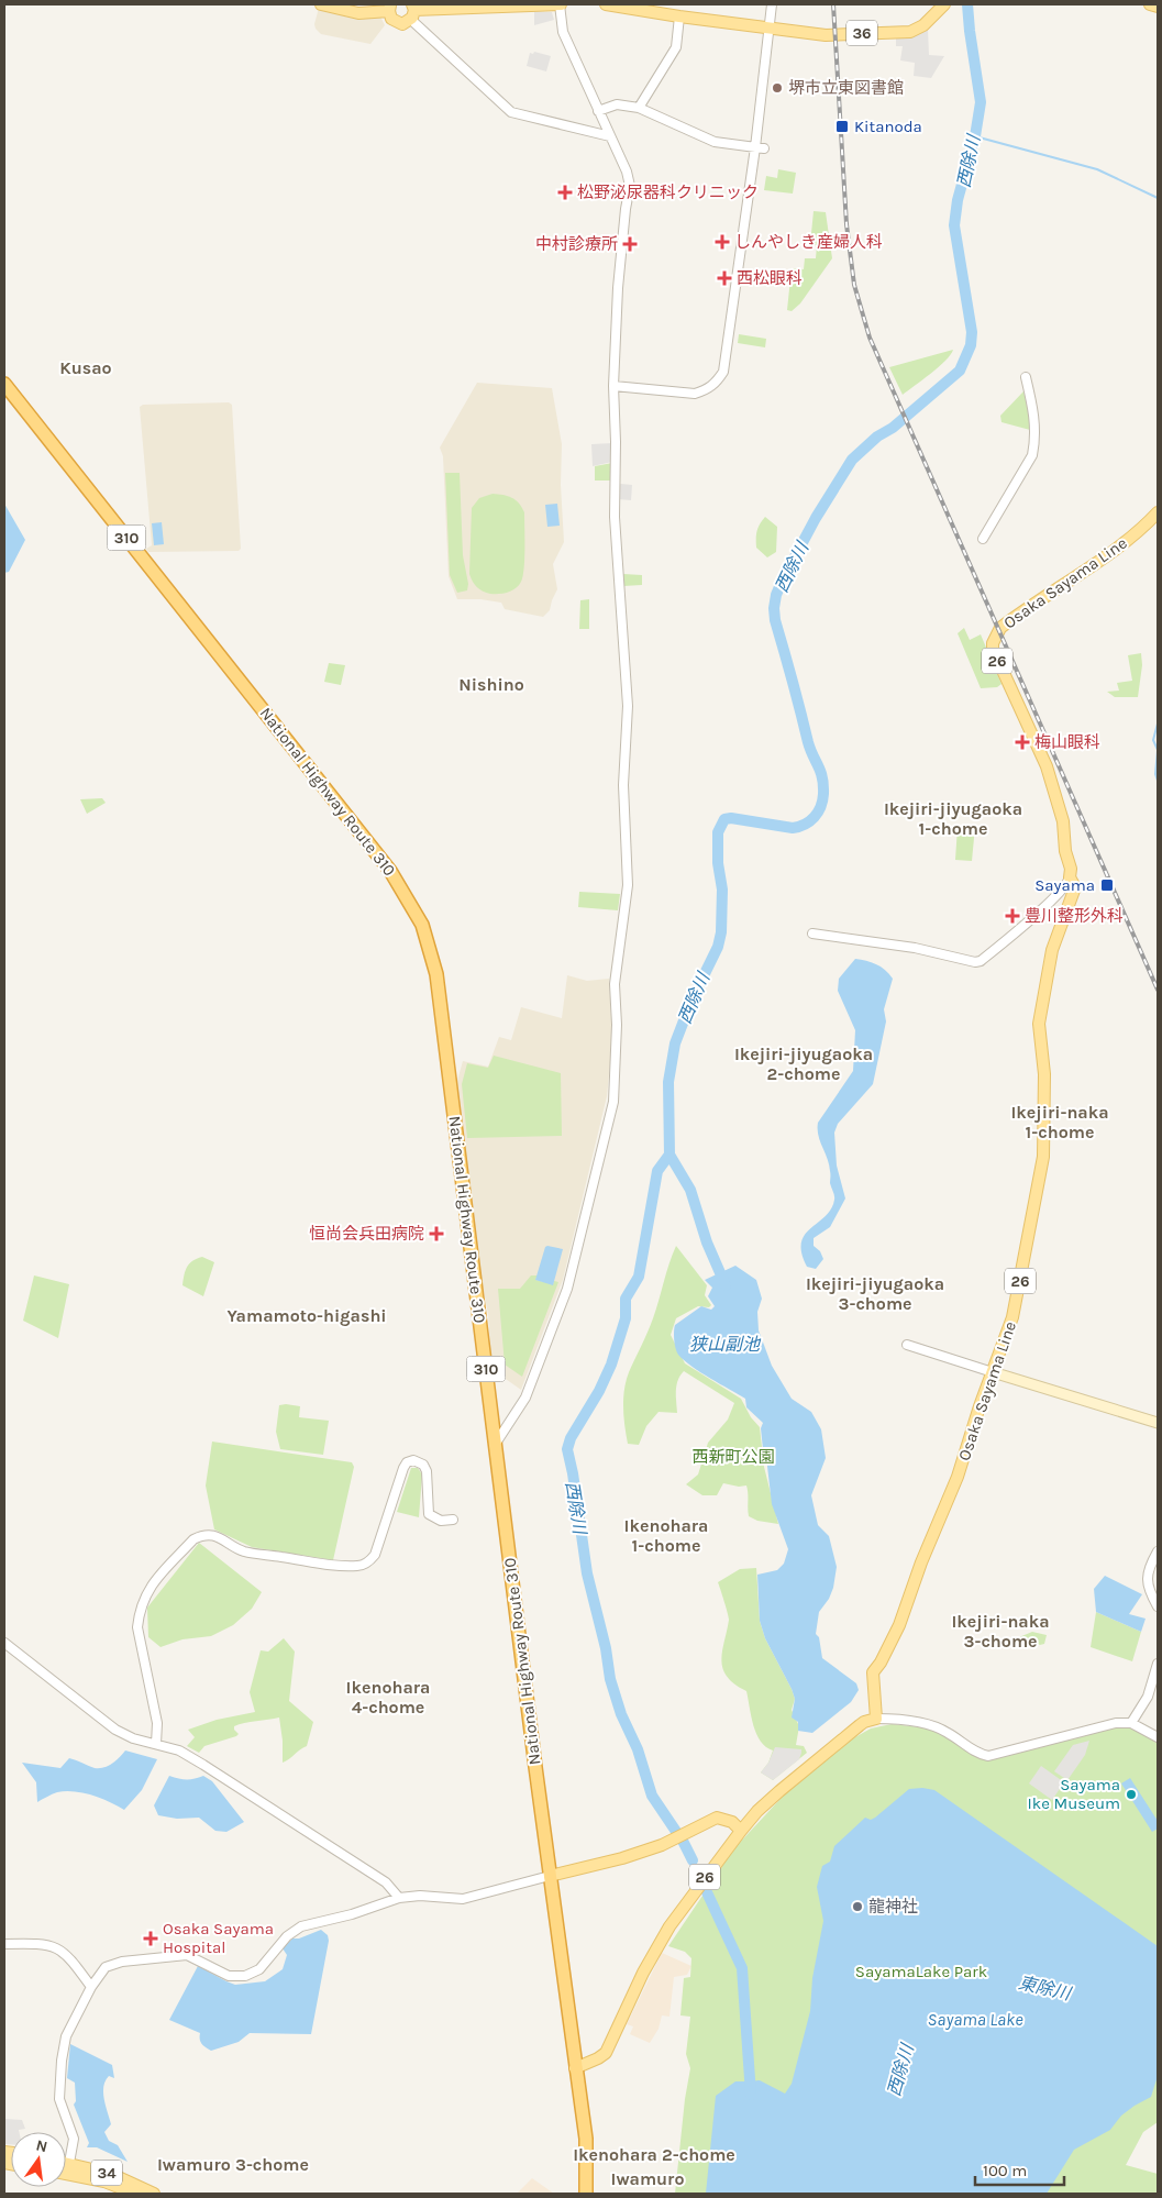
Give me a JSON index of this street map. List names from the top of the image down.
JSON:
{
  "streets": {
    "highway": ["310", "National Highway Route 310"],
    "main road": [
      "36",
      "Osaka Sayama Line",
      "26",
      "34"
    ]
  },
  "crossings": [
    ["Osaka Sayama Line", "26"],
    ["26", "National Highway Route 310"]
  ],
  "districts": [
    "Kusao",
    "Nishino",
    "Ikejiri-jiyugaoka 1-chome",
    "Ikejiri-jiyugaoka 2-chome",
    "Ikejiri-naka 1-chome",
    "Ikejiri-jiyugaoka 3-chome",
    "Yamamoto-higashi",
    "Ikenohara 1-chome",
    "Ikejiri-naka 3-chome",
    "Ikenohara 4-chome",
    "Ikenohara 2-chome",
    "Iwamuro 3-chome",
    "Iwamuro"
  ],
  "water": [
    "西除川",
    "狭山副池",
    "東除川",
    "Sayama Lake"
  ],
  "parks": ["西新町公園", "SayamaLake Park"],
  "places": {
    "other": ["堺市立東図書館", "Sayama Ike Museum", "龍神社"],
    "transit": ["Kitanoda", "Sayama"],
    "health": [
      "松野泌尿器科クリニック",
      "しんやしき産婦人科",
      "中村診療所",
      "西松眼科",
      "梅山眼科",
      "豊川整形外科",
      "恒尚会兵田病院",
      "Osaka Sayama Hospital"
    ]
  },
  "scale_bar": "100 m",
  "north": "top"
}
